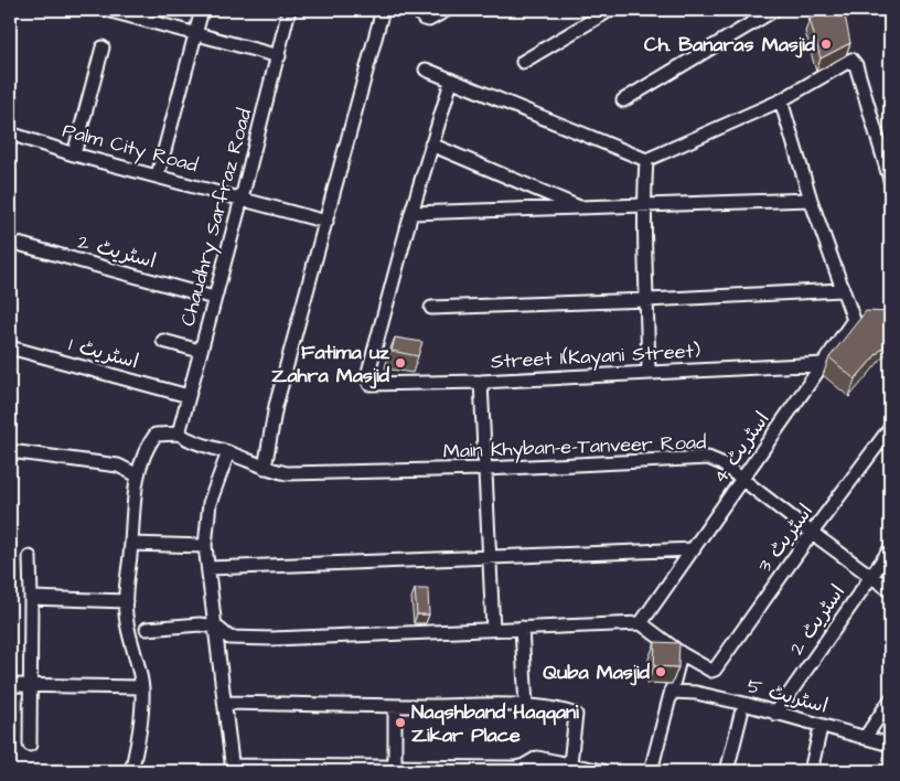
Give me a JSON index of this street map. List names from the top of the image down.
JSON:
{
  "streets": {
    "street": [
      "Palm City Road",
      "Chaudhry Sarfraz Road",
      "اسٹریٹ 2",
      "اسٹریٹ 1",
      "Street 1(Kayani Street)",
      "Main Khyban-e-Tanveer Road",
      "اسٹریٹ 4",
      "اسٹریٹ 3",
      "اسٹریٹ 5"
    ]
  },
  "crossings": [
    ["Palm City Road", "Chaudhry Sarfraz Road"],
    ["Chaudhry Sarfraz Road", "اسٹریٹ 2"],
    ["Chaudhry Sarfraz Road", "اسٹریٹ 1"],
    ["Chaudhry Sarfraz Road", "Main Khyban-e-Tanveer Road"],
    ["اسٹریٹ 2", "Main Khyban-e-Tanveer Road"],
    ["اسٹریٹ 2", "اسٹریٹ 5"],
    ["Street 1(Kayani Street)", "اسٹریٹ 4"],
    ["Main Khyban-e-Tanveer Road", "اسٹریٹ 4"],
    ["Main Khyban-e-Tanveer Road", "اسٹریٹ 3"]
  ],
  "places": [
    "Ch. Banaras Masjid",
    "Fatima uz Zahra Masjid",
    "Quba Masjid",
    "Naqshband Haqqani Zikar Place"
  ]
}
